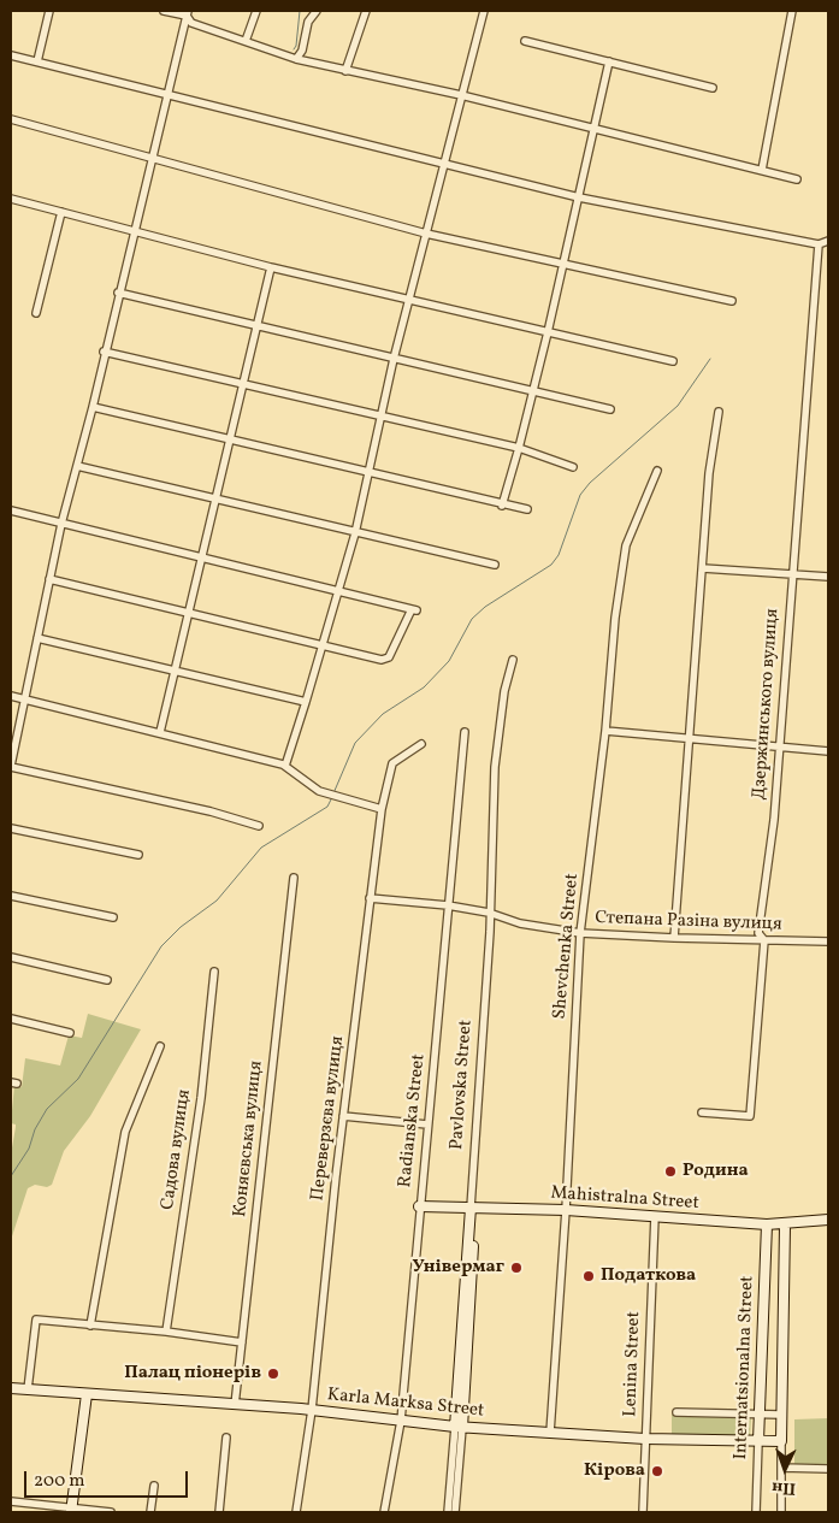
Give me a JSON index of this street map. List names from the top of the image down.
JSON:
{
  "streets": {
    "street": [
      "Дзержинського вулиця",
      "Степана Разіна вулиця",
      "Shevchenka Street",
      "Pavlovska Street",
      "Переверзєва вулиця",
      "Radianska Street",
      "Коняєвська вулиця",
      "Садова вулиця",
      "Mahistralna Street",
      "Lenina Street",
      "Internatsionalna Street",
      "Karla Marksa Street"
    ]
  },
  "crossings": [
    ["Дзержинського вулиця", "Степана Разіна вулиця"],
    ["Степана Разіна вулиця", "Shevchenka Street"],
    ["Степана Разіна вулиця", "Pavlovska Street"],
    ["Степана Разіна вулиця", "Переверзєва вулиця"],
    ["Степана Разіна вулиця", "Radianska Street"],
    ["Shevchenka Street", "Mahistralna Street"],
    ["Shevchenka Street", "Karla Marksa Street"],
    ["Pavlovska Street", "Mahistralna Street"],
    ["Pavlovska Street", "Karla Marksa Street"],
    ["Переверзєва вулиця", "Karla Marksa Street"],
    ["Radianska Street", "Mahistralna Street"],
    ["Radianska Street", "Karla Marksa Street"],
    ["Коняєвська вулиця", "Karla Marksa Street"],
    ["Mahistralna Street", "Lenina Street"],
    ["Mahistralna Street", "Internatsionalna Street"],
    ["Lenina Street", "Karla Marksa Street"],
    ["Internatsionalna Street", "Karla Marksa Street"]
  ],
  "places": [
    "Родина",
    "Універмаг",
    "Податкова",
    "Палац піонерів",
    "Кірова"
  ],
  "scale_bar": "200 m",
  "north": "bottom"
}
